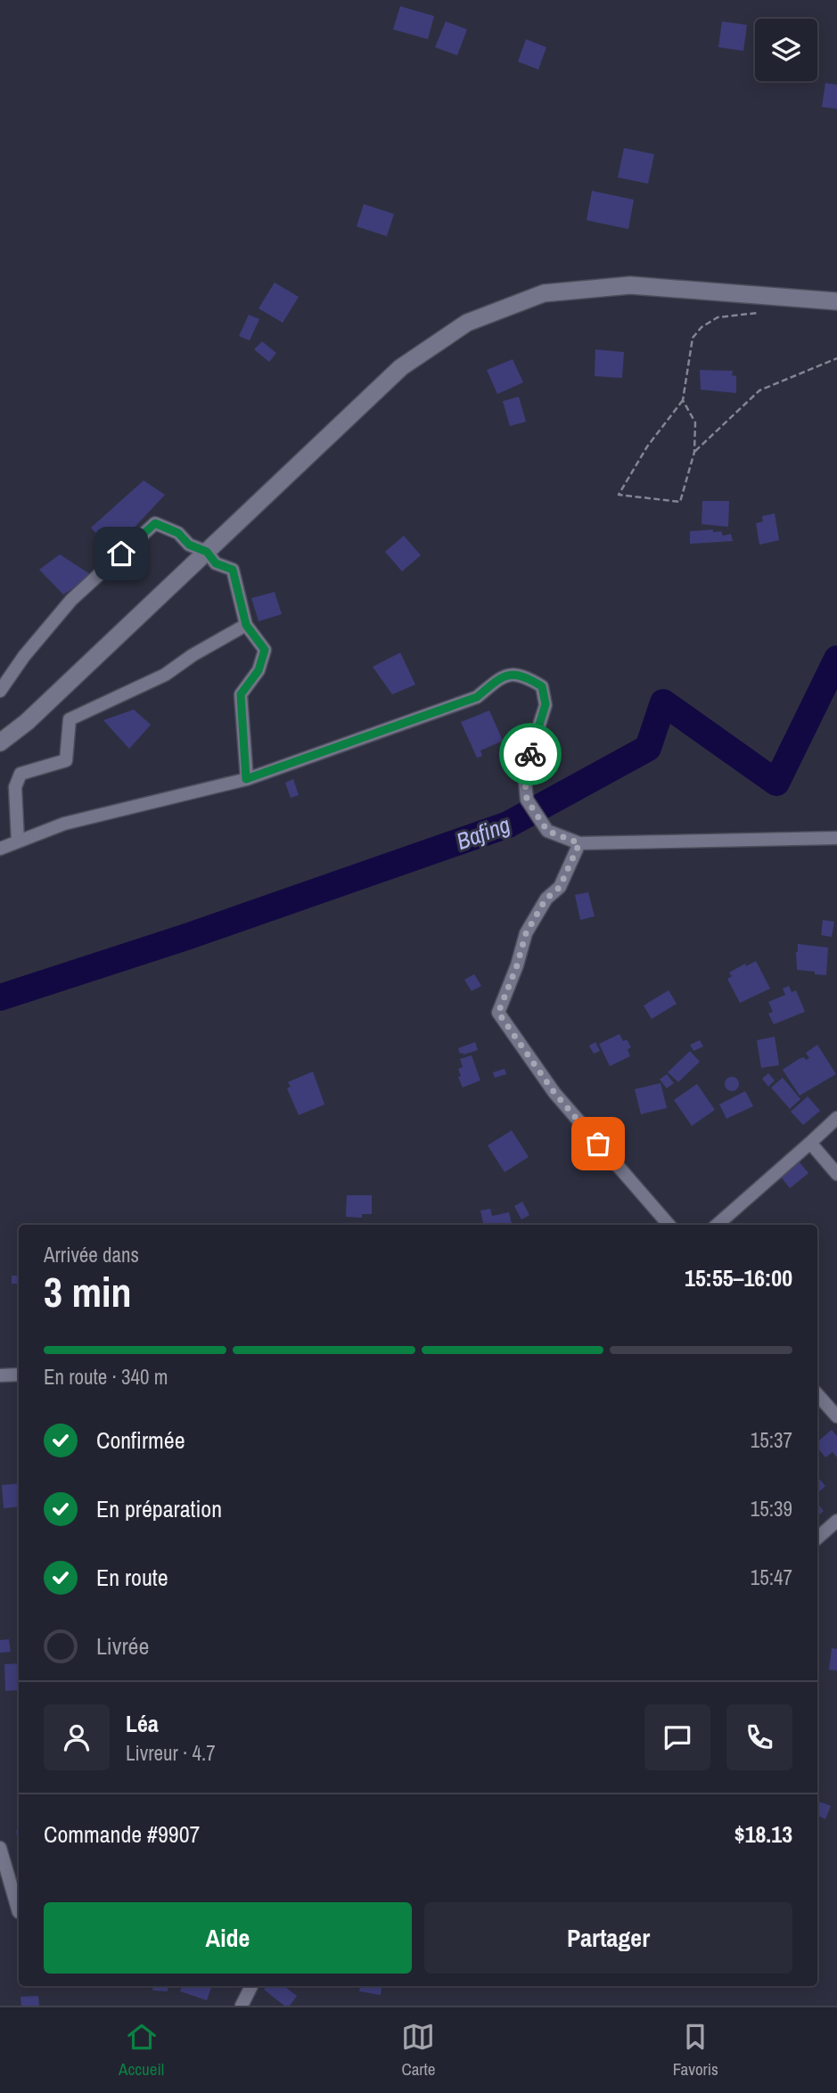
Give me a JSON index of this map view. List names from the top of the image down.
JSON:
{
  "water": ["Bafing"],
  "page": {
    "heading": ["3 min", "Arrivée dans", "15:55–16:00"],
    "panel": [
      "Léa",
      "Livreur · 4.7",
      "Commande #9907",
      "$18.13"
    ],
    "bar": "En route · 340 m",
    "list": [
      ["Confirmée", "15:37"],
      ["En préparation", "15:39"],
      ["En route", "15:47"],
      "Livrée"
    ],
    "buttons": ["Aide", "Partager"],
    "tabs": ["Accueil", "Carte", "Favoris"]
  }
}
